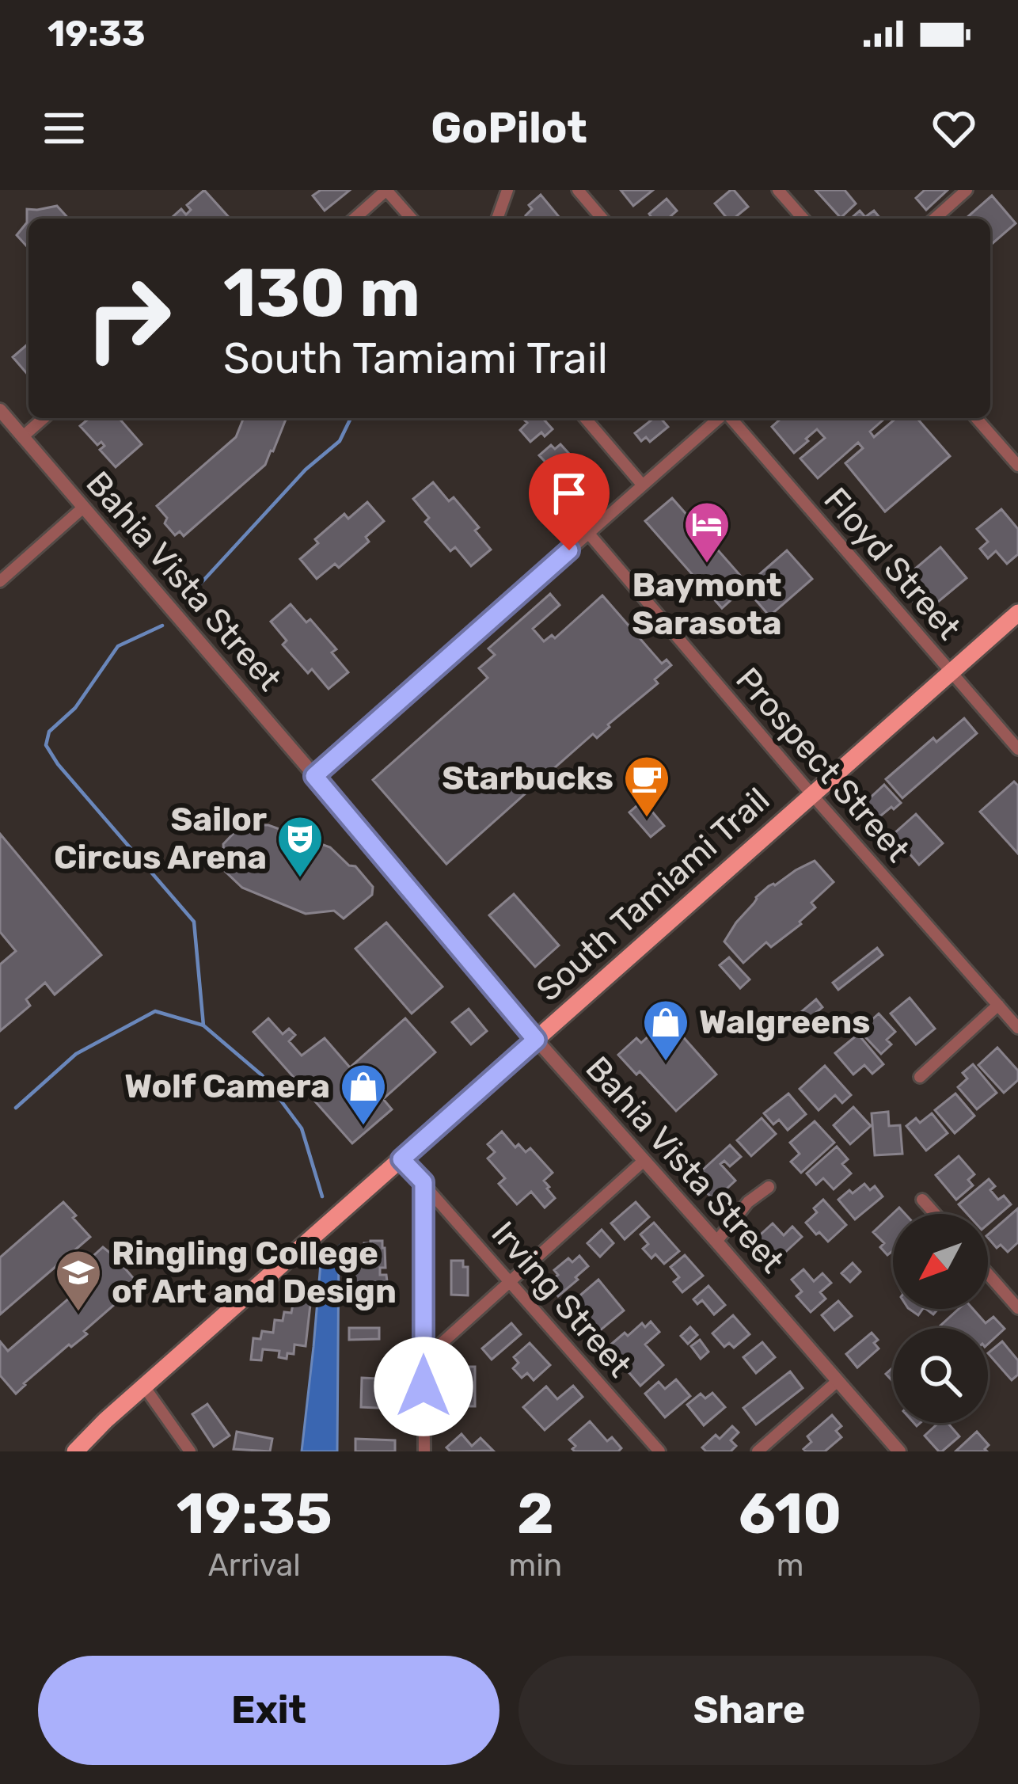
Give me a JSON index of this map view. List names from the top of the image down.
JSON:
{
  "streets": {
    "main road": ["South Tamiami Trail"],
    "street": [
      "Floyd Street",
      "Bahia Vista Street",
      "Prospect Street",
      "Irving Street"
    ]
  },
  "crossings": [
    ["Floyd Street", "South Tamiami Trail"],
    ["Bahia Vista Street", "South Tamiami Trail"],
    ["Prospect Street", "South Tamiami Trail"],
    ["South Tamiami Trail", "Irving Street"]
  ],
  "places": {
    "hotel": ["Baymont Sarasota"],
    "cafe": ["Starbucks"],
    "theatre": ["Sailor Circus Arena"],
    "shop": ["Walgreens", "Wolf Camera"],
    "school or university": ["Ringling College of Art and Design"]
  },
  "north": "bottom left",
  "page": {
    "status": "19:33",
    "header": "GoPilot",
    "turn": ["130 m", "South Tamiami Trail"],
    "eta": [
      "19:35",
      "Arrival",
      "2",
      "min",
      "610",
      "m"
    ],
    "buttons": ["Exit", "Share"]
  }
}
